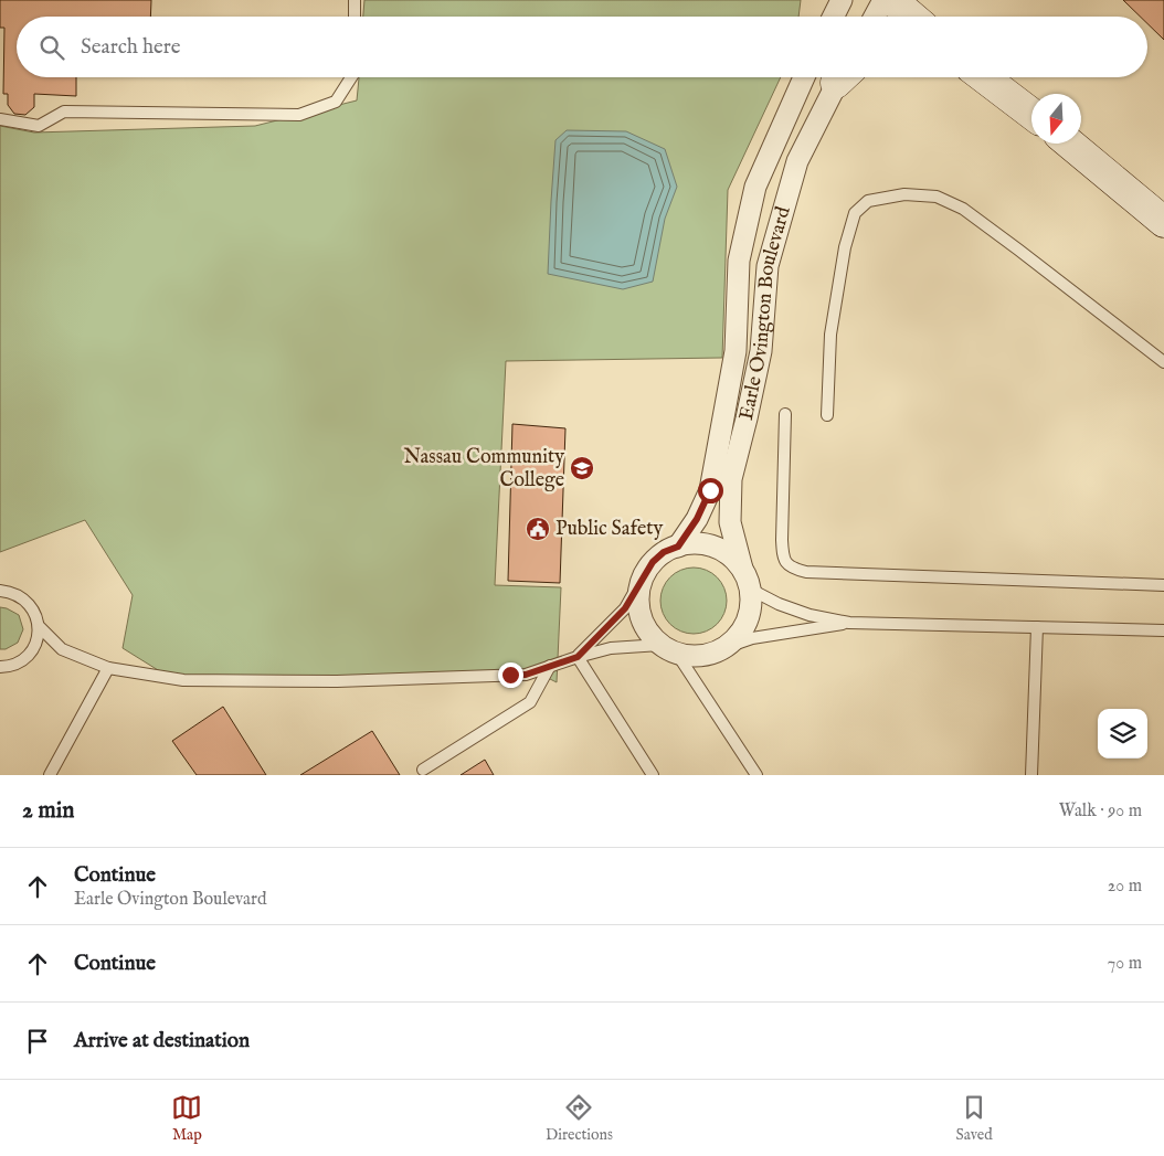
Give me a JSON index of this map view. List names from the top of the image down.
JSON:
{
  "streets": {
    "street": ["Earle Ovington Boulevard"]
  },
  "places": {
    "school or university": ["Nassau Community College"],
    "public building": ["Public Safety"]
  },
  "north": "bottom",
  "page": {
    "search": "Search here",
    "heading": ["2 min", "Walk · 90 m"],
    "list": [
      ["Continue", "Earle Ovington Boulevard", "20 m"],
      ["Continue", "70 m"],
      "Arrive at destination"
    ],
    "nav": ["Map", "Directions", "Saved"]
  }
}
